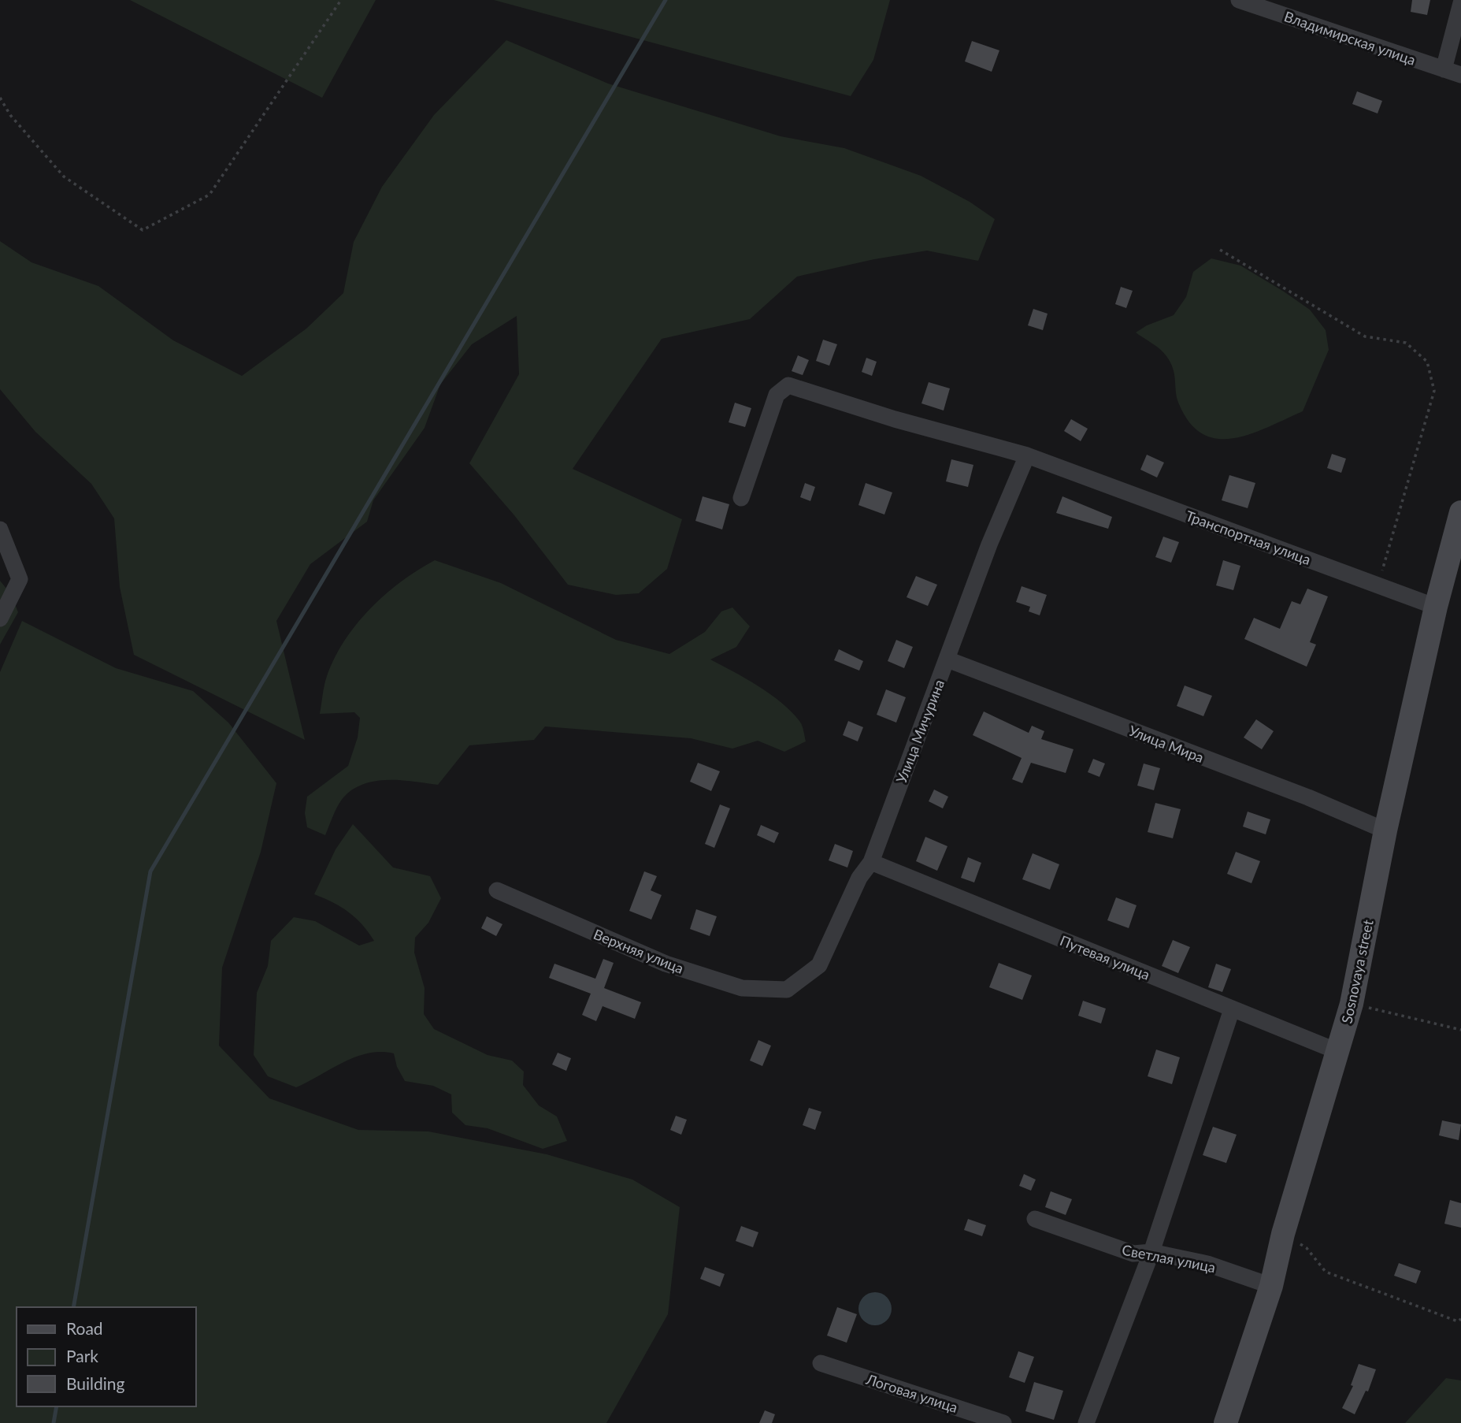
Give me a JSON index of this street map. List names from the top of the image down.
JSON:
{
  "streets": {
    "street": [
      "Владимирская улица",
      "Транспортная улица",
      "Улица Мичурина",
      "Улица Мира",
      "Верхняя улица",
      "Путевая улица",
      "Sosnovaya street",
      "Светлая улица",
      "Логовая улица"
    ]
  },
  "crossings": [
    ["Транспортная улица", "Улица Мичурина"],
    ["Транспортная улица", "Sosnovaya street"],
    ["Улица Мичурина", "Улица Мира"],
    ["Улица Мичурина", "Верхняя улица"],
    ["Улица Мичурина", "Путевая улица"],
    ["Улица Мира", "Sosnovaya street"],
    ["Путевая улица", "Sosnovaya street"],
    ["Sosnovaya street", "Светлая улица"]
  ],
  "legend": ["Road", "Park", "Building"]
}
